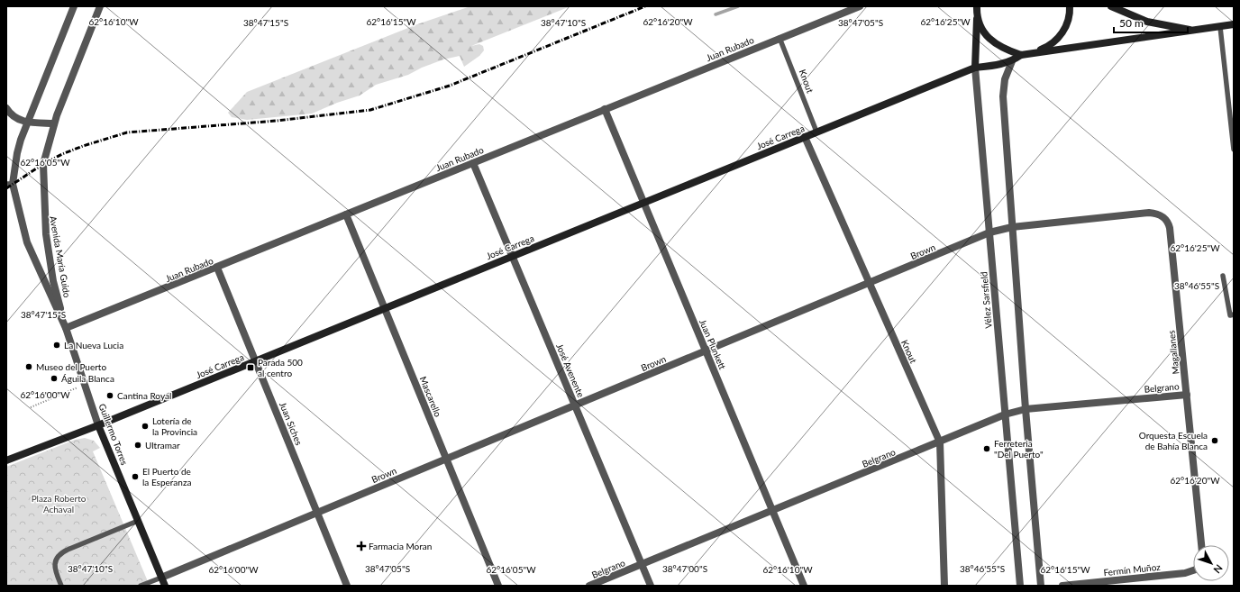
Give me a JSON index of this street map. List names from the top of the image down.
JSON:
{
  "streets": {
    "main road": ["José Carrega", "Vélez Sarsfield", "Guillermo Torres"],
    "street": [
      "Juan Rubado",
      "Knout",
      "Brown",
      "Avenida María Guido",
      "Juan Plunkett",
      "Magallanes",
      "José Avenente",
      "Belgrano",
      "Mascarello",
      "Juan Siches",
      "Fermín Muñoz"
    ]
  },
  "crossings": [
    ["Juan Rubado", "Knout"],
    ["Juan Rubado", "Avenida María Guido"],
    ["Juan Rubado", "Juan Plunkett"],
    ["Juan Rubado", "José Avenente"],
    ["Juan Rubado", "Mascarello"],
    ["Juan Rubado", "Juan Siches"],
    ["Juan Rubado", "Guillermo Torres"],
    ["Knout", "José Carrega"],
    ["Knout", "Brown"],
    ["Knout", "Belgrano"],
    ["José Carrega", "Vélez Sarsfield"],
    ["José Carrega", "Juan Plunkett"],
    ["José Carrega", "José Avenente"],
    ["José Carrega", "Mascarello"],
    ["José Carrega", "Juan Siches"],
    ["José Carrega", "Guillermo Torres"],
    ["Brown", "Vélez Sarsfield"],
    ["Brown", "Juan Plunkett"],
    ["Brown", "Magallanes"],
    ["Brown", "José Avenente"],
    ["Brown", "Mascarello"],
    ["Brown", "Juan Siches"],
    ["Brown", "Guillermo Torres"],
    ["Avenida María Guido", "Guillermo Torres"],
    ["Vélez Sarsfield", "Belgrano"],
    ["Juan Plunkett", "Belgrano"],
    ["Magallanes", "Belgrano"],
    ["José Avenente", "Belgrano"]
  ],
  "parks": ["Plaza Roberto Achaval"],
  "places": {
    "other": [
      "La Nueva Lucia",
      "Museo del Puerto",
      "Águila Blanca",
      "Cantina Royal",
      "Lotería de la Provincia",
      "Orquesta Escuela de Bahía Blanca",
      "Ultramar",
      "Ferreteria \"Del Puerto\"",
      "El Puerto de la Esperanza"
    ],
    "transit": ["Parada 500 al centro"],
    "health": ["Farmacia Moran"]
  },
  "scale_bar": "50 m",
  "north": "bottom right",
  "coordinates": [
    "62°16'10\"W",
    "62°16'15\"W",
    "62°16'20\"W",
    "62°16'25\"W",
    "38°47'15\"S",
    "38°47'10\"S",
    "38°47'05\"S",
    "62°16'05\"W",
    "38°46'55\"S",
    "62°16'00\"W",
    "38°47'00\"S"
  ]
}
